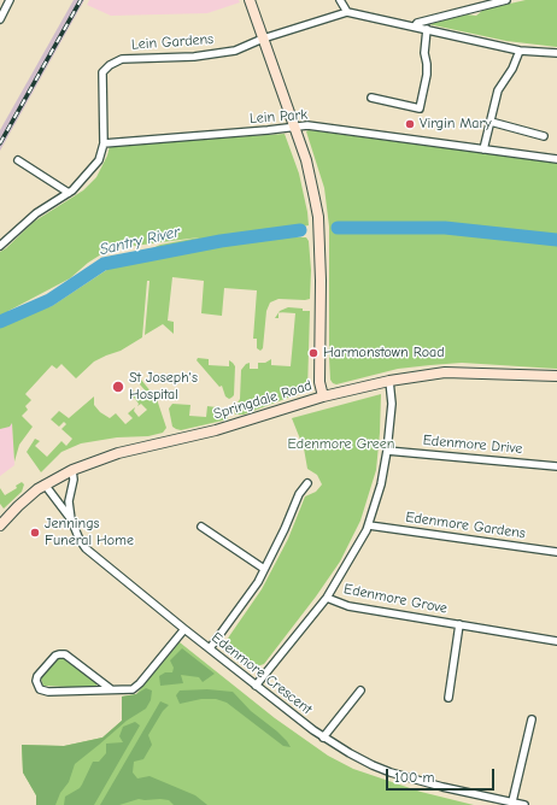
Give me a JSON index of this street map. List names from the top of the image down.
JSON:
{
  "streets": {
    "street": [
      "Lein Gardens",
      "Lein Park",
      "Springdale Road",
      "Edenmore Drive",
      "Edenmore Gardens",
      "Edenmore Grove",
      "Edenmore Crescent"
    ]
  },
  "crossings": [
    ["Lein Gardens", "Lein Park"],
    ["Springdale Road", "Edenmore Crescent"]
  ],
  "water": ["Santry River"],
  "parks": ["Edenmore Green"],
  "places": [
    "Virgin Mary",
    "Harmonstown Road",
    "St Joseph's Hospital",
    "Jennings Funeral Home"
  ],
  "scale_bar": "100 m"
}
